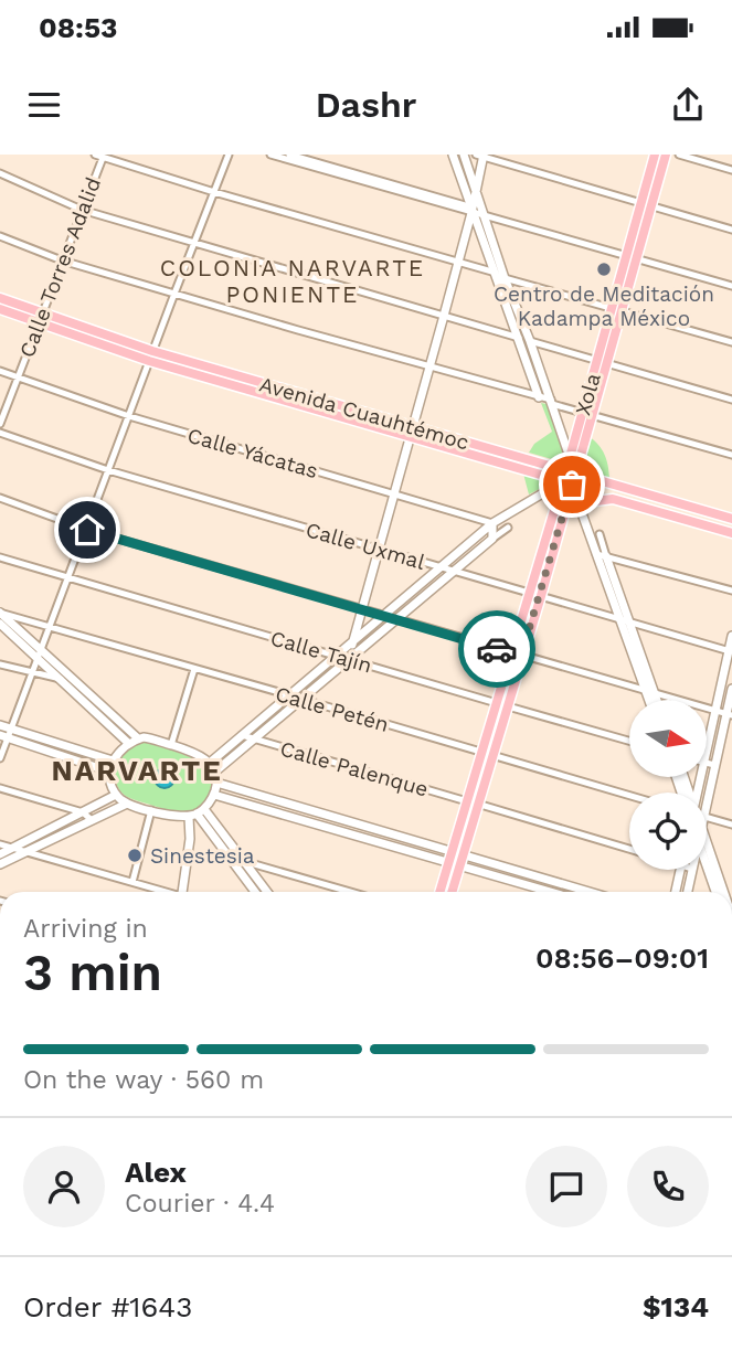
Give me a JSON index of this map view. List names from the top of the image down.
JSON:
{
  "streets": {
    "main road": ["Xola", "Avenida Cuauhtémoc"],
    "street": [
      "Calle Torres Adalid",
      "Calle Yácatas",
      "Calle Uxmal",
      "Calle Tajín",
      "Calle Petén",
      "Calle Palenque"
    ]
  },
  "crossings": [
    ["Calle Torres Adalid", "Avenida Cuauhtémoc"],
    ["Calle Torres Adalid", "Calle Yácatas"],
    ["Xola", "Avenida Cuauhtémoc"],
    ["Xola", "Calle Uxmal"],
    ["Xola", "Calle Tajín"],
    ["Xola", "Calle Petén"],
    ["Xola", "Calle Palenque"]
  ],
  "districts": ["COLONIA NARVARTE PONIENTE", "NARVARTE"],
  "places": ["Centro de Meditación Kadampa México", "Sinestesia"],
  "north": "right",
  "page": {
    "status": "08:53",
    "header": "Dashr",
    "heading": ["3 min", "Arriving in", "08:56–09:01"],
    "panel": [
      "Alex",
      "Courier · 4.4",
      "Order #1643",
      "$134"
    ],
    "bar": "On the way · 560 m"
  }
}
